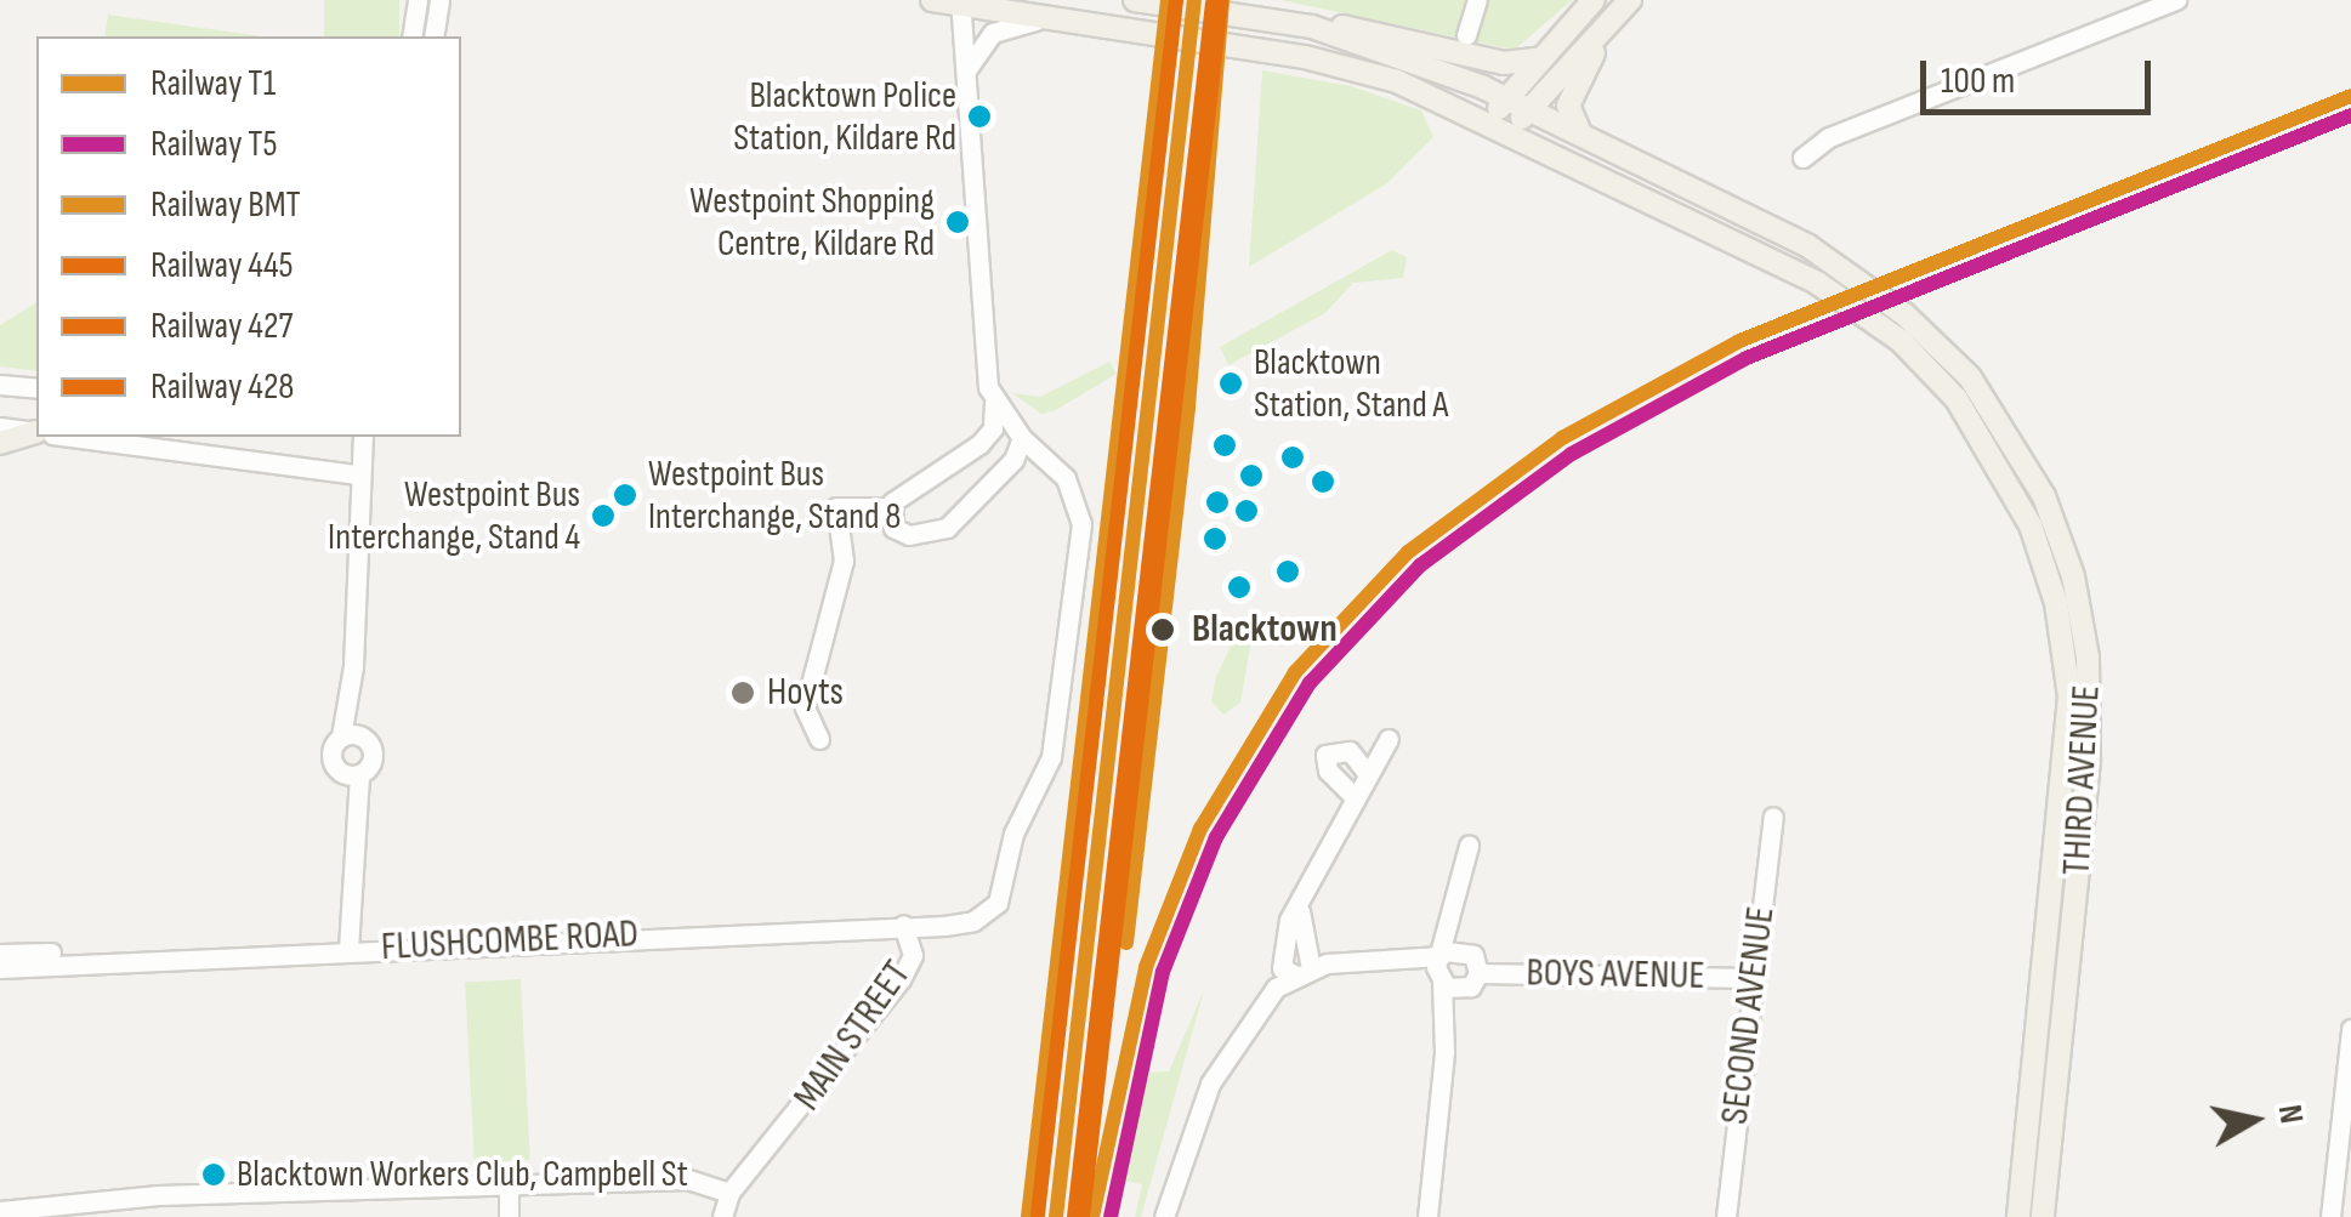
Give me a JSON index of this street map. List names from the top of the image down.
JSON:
{
  "streets": {
    "main road": ["THIRD AVENUE"],
    "street": [
      "FLUSHCOMBE ROAD",
      "BOYS AVENUE",
      "SECOND AVENUE",
      "MAIN STREET"
    ]
  },
  "crossings": [
    ["FLUSHCOMBE ROAD", "MAIN STREET"],
    ["BOYS AVENUE", "SECOND AVENUE"]
  ],
  "places": [
    "Blacktown Police Station, Kildare Rd",
    "Westpoint Shopping Centre, Kildare Rd",
    "Blacktown Station, Stand A",
    "Westpoint Bus Interchange, Stand 8",
    "Westpoint Bus Interchange, Stand 4",
    "Blacktown",
    "Hoyts",
    "Blacktown Workers Club, Campbell St"
  ],
  "lines": [
    "rail line T1",
    "rail line BMT",
    "rail line 427",
    "rail line 445",
    "rail line 428",
    "rail line T5"
  ],
  "legend": [
    "Railway T1",
    "Railway T5",
    "Railway BMT",
    "Railway 445",
    "Railway 427",
    "Railway 428"
  ],
  "scale_bar": "100 m",
  "north": "right"
}
